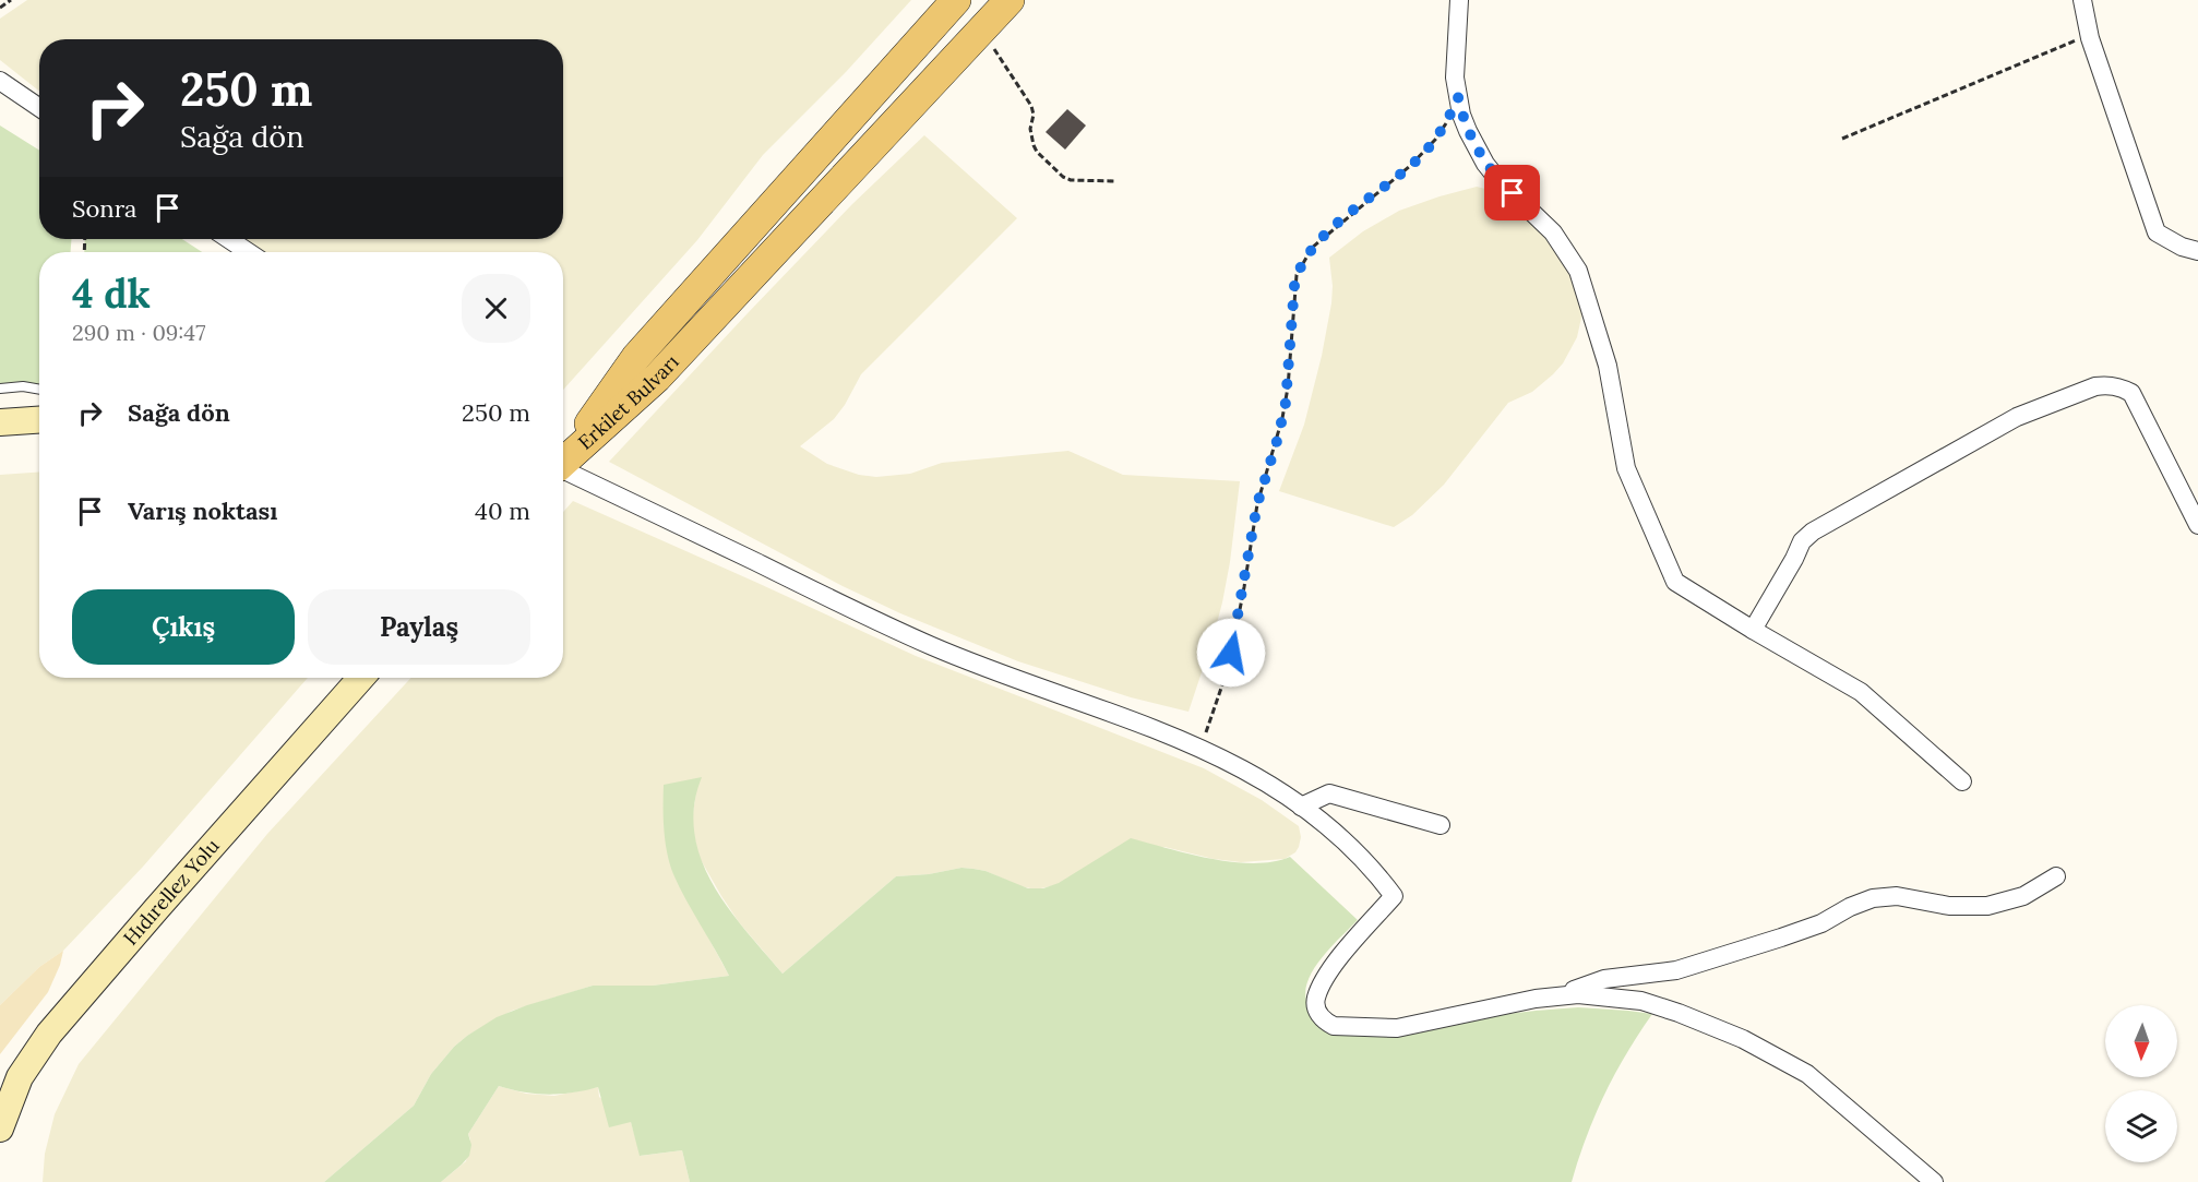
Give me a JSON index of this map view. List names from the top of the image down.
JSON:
{
  "streets": {
    "main road": ["Erkilet Bulvarı"],
    "street": ["Hıdırellez Yolu"]
  },
  "north": "bottom",
  "page": {
    "turn": ["250 m", "Sağa dön"],
    "then": "Sonra",
    "heading": ["4 dk", "290 m · 09:47"],
    "list": [
      {
        "name": "Sağa dön",
        "value": "250 m"
      },
      {
        "name": "Varış noktası",
        "value": "40 m"
      }
    ],
    "buttons": ["Çıkış", "Paylaş"]
  }
}
